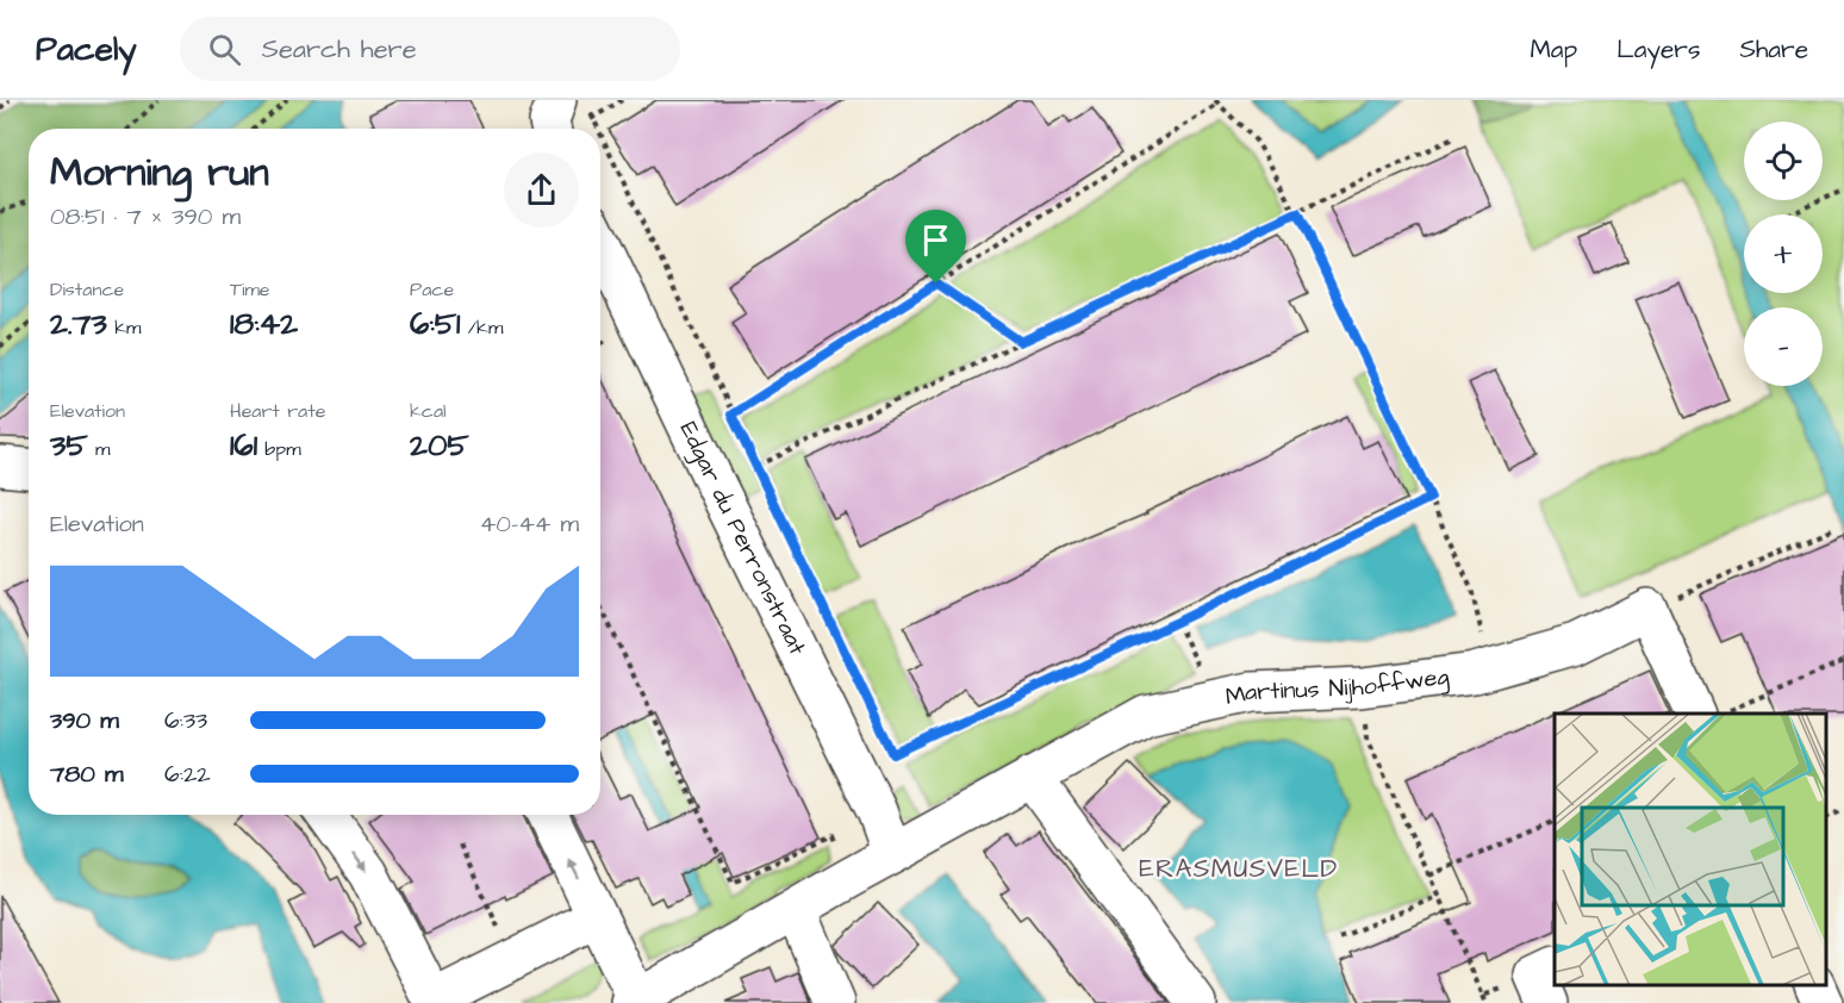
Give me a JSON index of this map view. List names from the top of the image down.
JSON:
{
  "streets": {
    "street": ["Edgar du Perronstraat", "Martinus Nijhoffweg"]
  },
  "crossings": [
    ["Edgar du Perronstraat", "Martinus Nijhoffweg"]
  ],
  "districts": ["ERASMUSVELD"],
  "page": {
    "header": "Pacely",
    "search": "Search here",
    "nav": ["Map", "Layers", "Share"],
    "map_buttons": ["+", "−"],
    "heading": ["Morning run", "08:51 · 7 × 390 m"],
    "stats": [
      ["Distance", "2.73 km"],
      ["Time", "18:42"],
      ["Pace", "6:51 /km"],
      ["Elevation", "35 m"],
      ["Heart rate", "161 bpm"],
      ["kcal", "205"]
    ],
    "chart": ["Elevation", "40–44 m"],
    "list": [
      {
        "name": "390 m",
        "note": "6:33"
      },
      {
        "name": "780 m",
        "note": "6:22"
      }
    ]
  }
}
